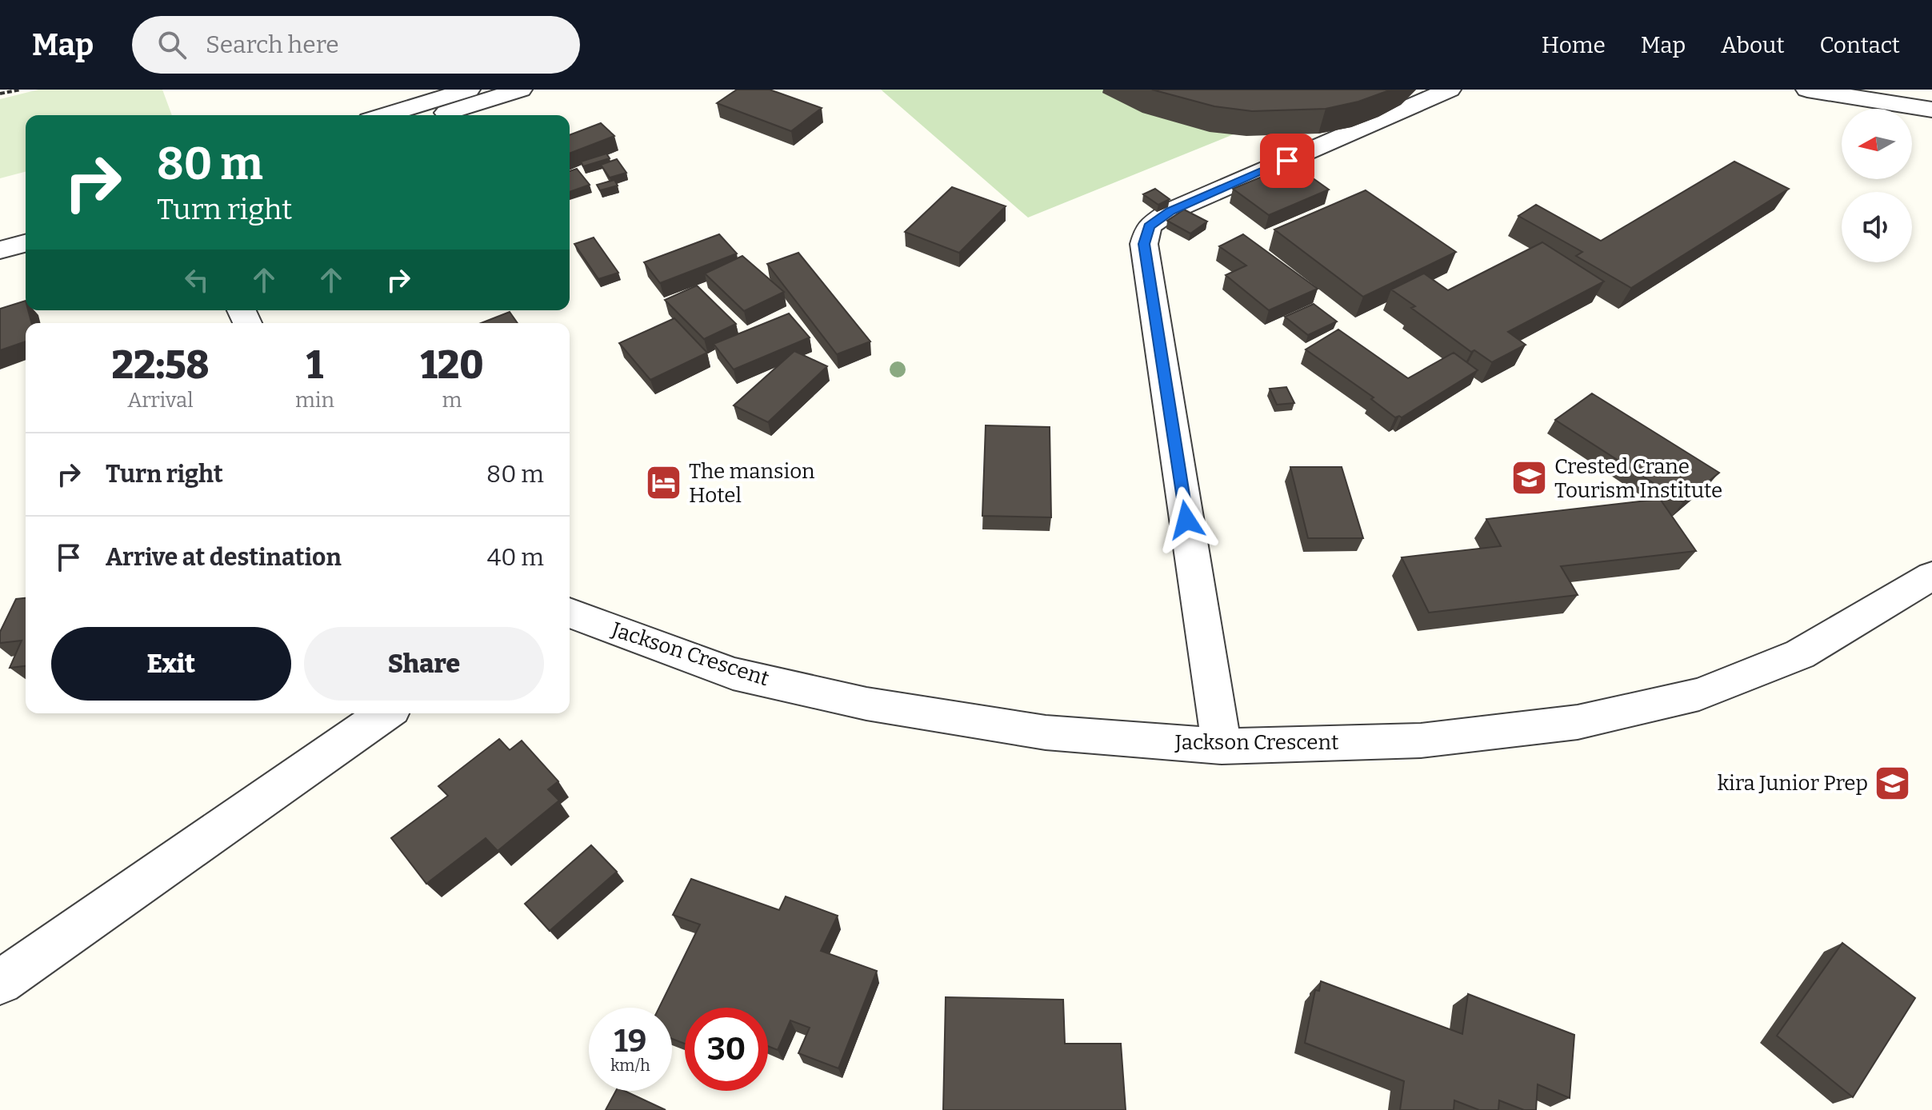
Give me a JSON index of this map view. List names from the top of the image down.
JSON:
{
  "streets": {
    "street": ["Jackson Crescent"]
  },
  "places": {
    "school or university": ["Crested Crane Tourism Institute", "kira Junior Prep"],
    "hotel": ["The mansion Hotel"]
  },
  "north": "left",
  "page": {
    "header": "Map",
    "search": "Search here",
    "nav": [
      "Home",
      "Map",
      "About",
      "Contact"
    ],
    "turn": ["80 m", "Turn right"],
    "eta": [
      "22:58",
      "Arrival",
      "1",
      "min",
      "120",
      "m"
    ],
    "list": [
      {
        "name": "Turn right",
        "value": "80 m"
      },
      {
        "name": "Arrive at destination",
        "value": "40 m"
      }
    ],
    "buttons": ["Exit", "Share"],
    "speed": "19 km/h",
    "limit": "30"
  }
}
